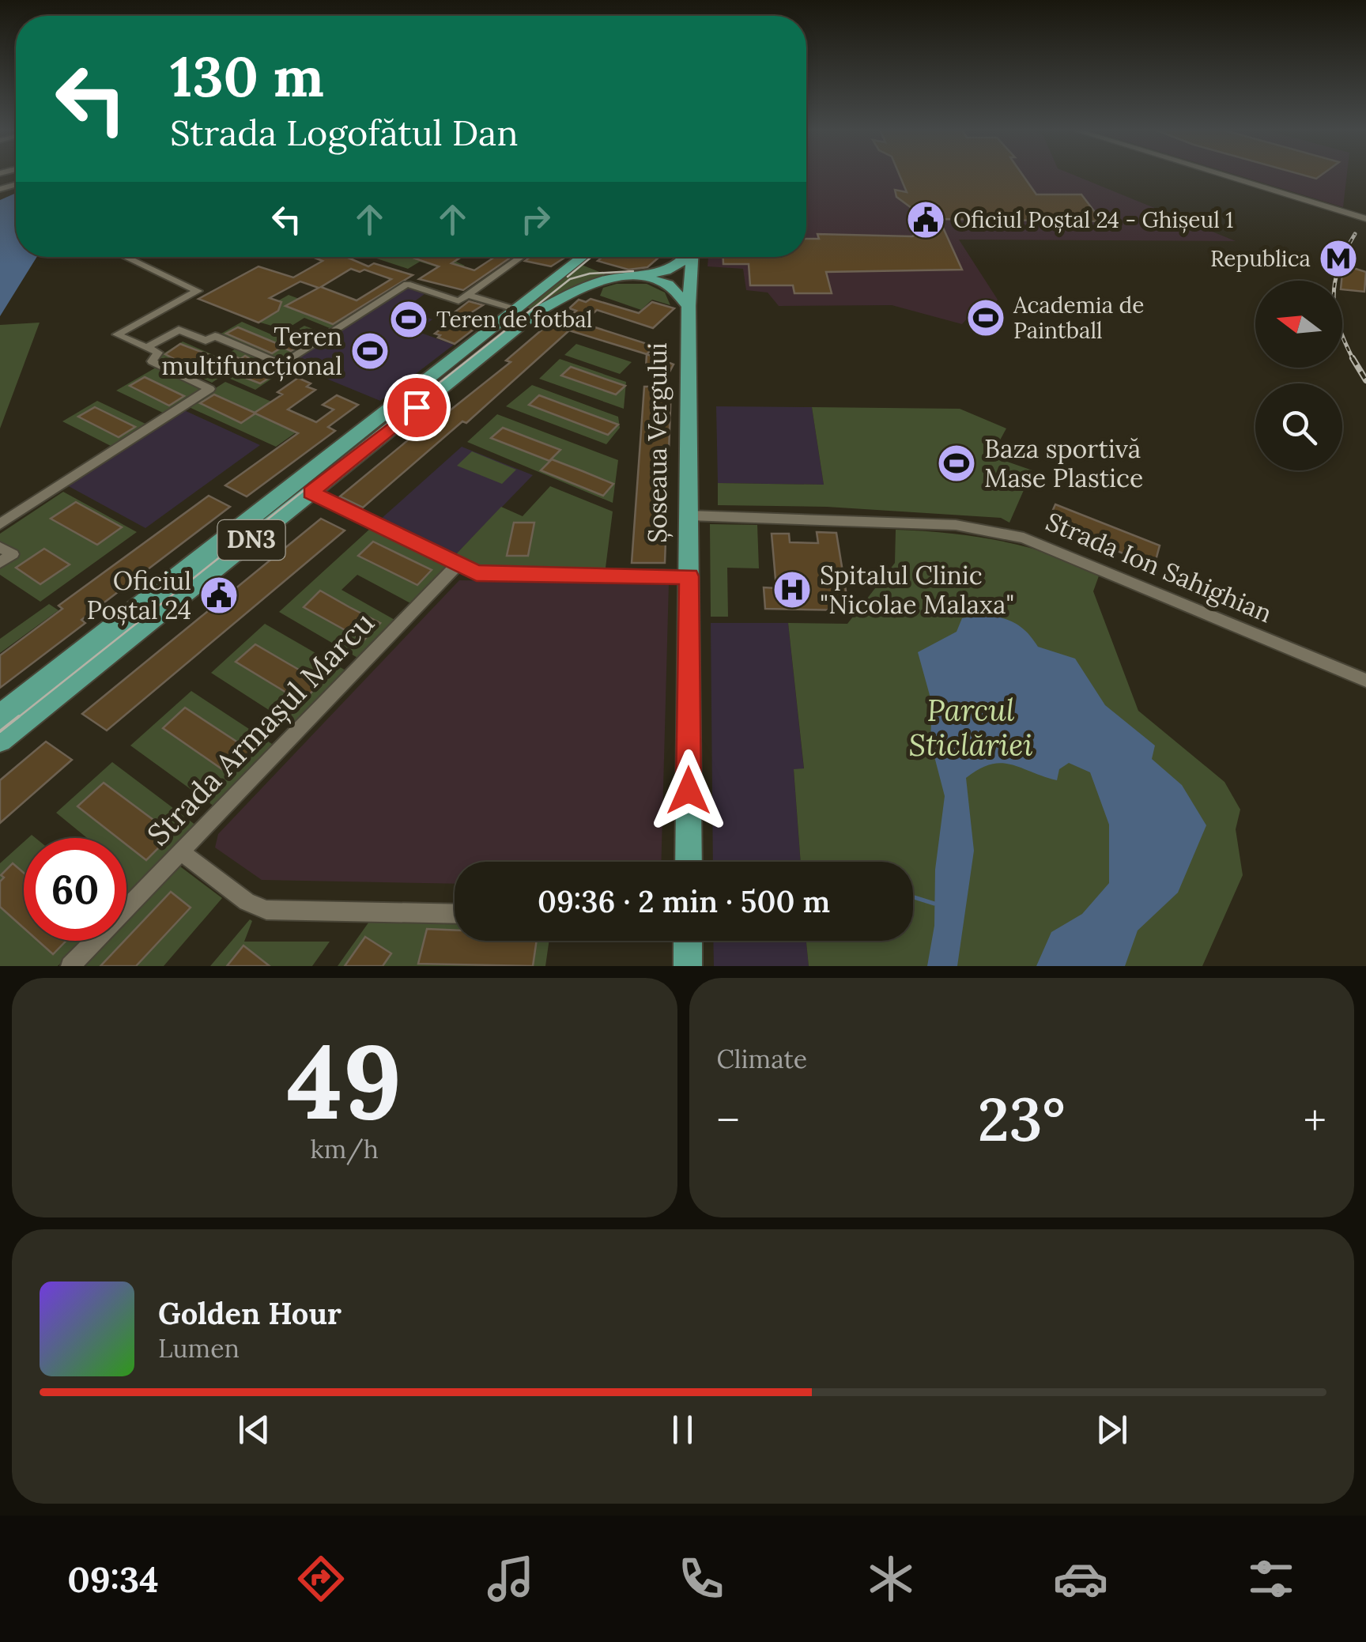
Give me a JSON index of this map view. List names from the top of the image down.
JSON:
{
  "streets": {
    "main road": ["Șoseaua Vergului", "DN3"],
    "street": ["Strada Ion Sahighian", "Strada Armașul Marcu"]
  },
  "crossings": [
    ["Șoseaua Vergului", "Strada Ion Sahighian"]
  ],
  "parks": ["Parcul Sticlăriei"],
  "places": {
    "public building": ["Oficiul Poștal 24 - Ghișeul 1", "Oficiul Poștal 24"],
    "metro station": ["Republica"],
    "sports": [
      "Academia de Paintball",
      "Teren de fotbal",
      "Teren multifuncțional",
      "Baza sportivă Mase Plastice"
    ],
    "hospital": ["Spitalul Clinic \"Nicolae Malaxa\""]
  },
  "north": "left",
  "page": {
    "turn": ["130 m", "Strada Logofătul Dan"],
    "limit": "60",
    "trip": "09:36 · 2 min · 500 m",
    "tile": [
      ["49", "km/h"],
      "Climate"
    ],
    "heat": ["−", "23°", "+"],
    "song": ["Golden Hour", "Lumen"],
    "tabs": "09:34"
  }
}
